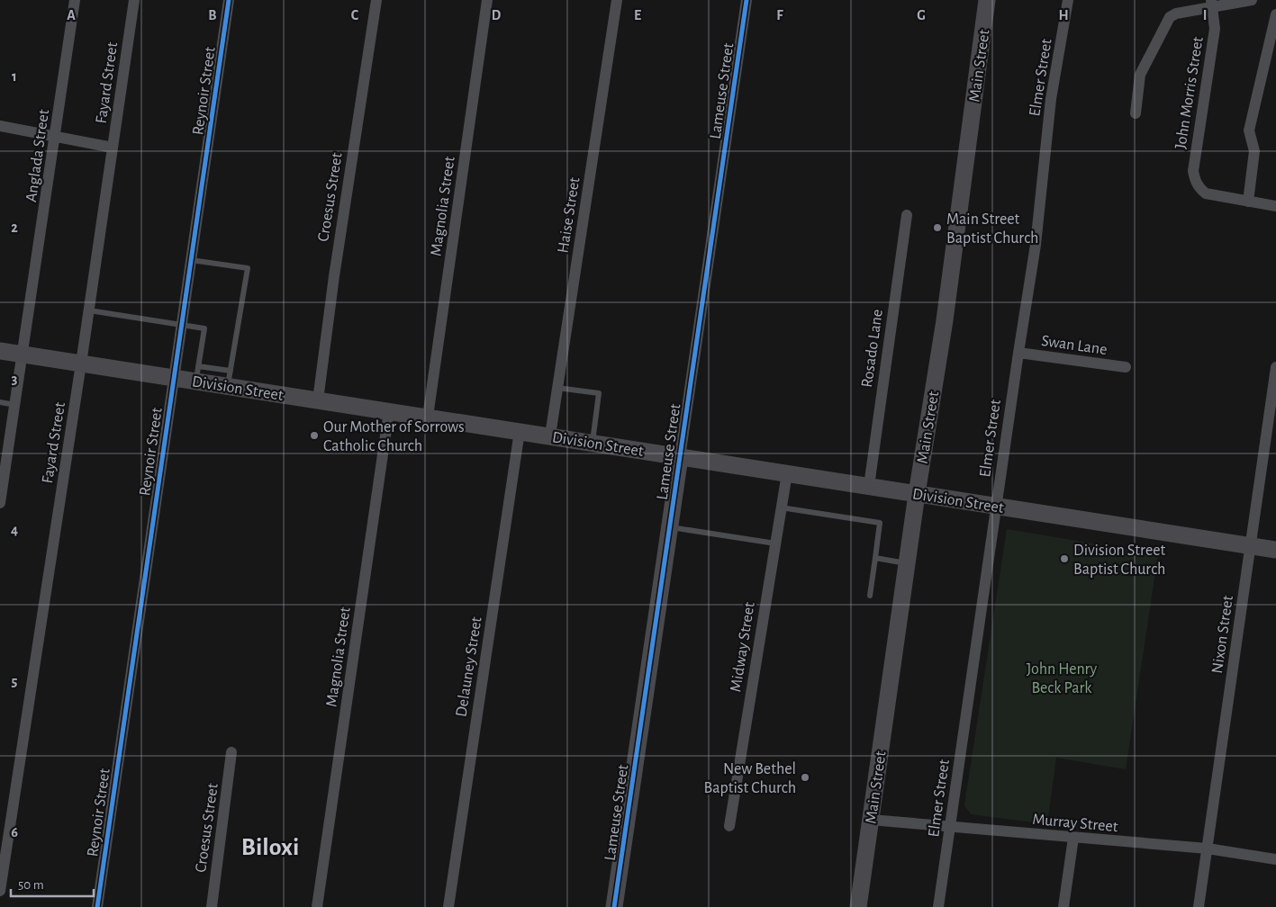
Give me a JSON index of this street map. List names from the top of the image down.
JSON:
{
  "streets": {
    "street": [
      "Main Street",
      "Elmer Street",
      "Fayard Street",
      "Reynoir Street",
      "Lameuse Street",
      "John Morris Street",
      "Anglada Street",
      "Croesus Street",
      "Magnolia Street",
      "Haise Street",
      "Swan Lane",
      "Rosado Lane",
      "Division Street",
      "Nixon Street",
      "Midway Street",
      "Delauney Street",
      "Murray Street"
    ]
  },
  "crossings": [
    ["Main Street", "Division Street"],
    ["Main Street", "Murray Street"],
    ["Elmer Street", "Swan Lane"],
    ["Elmer Street", "Division Street"],
    ["Elmer Street", "Murray Street"],
    ["Fayard Street", "Division Street"],
    ["Reynoir Street", "Division Street"],
    ["Lameuse Street", "Division Street"],
    ["Anglada Street", "Division Street"],
    ["Croesus Street", "Division Street"],
    ["Magnolia Street", "Division Street"],
    ["Haise Street", "Division Street"],
    ["Rosado Lane", "Division Street"],
    ["Division Street", "Nixon Street"],
    ["Division Street", "Midway Street"],
    ["Division Street", "Delauney Street"],
    ["Nixon Street", "Murray Street"]
  ],
  "districts": ["Biloxi"],
  "parks": ["John Henry Beck Park"],
  "places": [
    "Main Street Baptist Church",
    "Our Mother of Sorrows Catholic Church",
    "Division Street Baptist Church",
    "New Bethel Baptist Church"
  ],
  "scale_bar": "50 m",
  "grid": {
    "columns": [
      "A",
      "B",
      "C",
      "D",
      "E",
      "F",
      "G",
      "H",
      "I"
    ],
    "rows": [
      "1",
      "2",
      "3",
      "4",
      "5",
      "6"
    ]
  }
}
